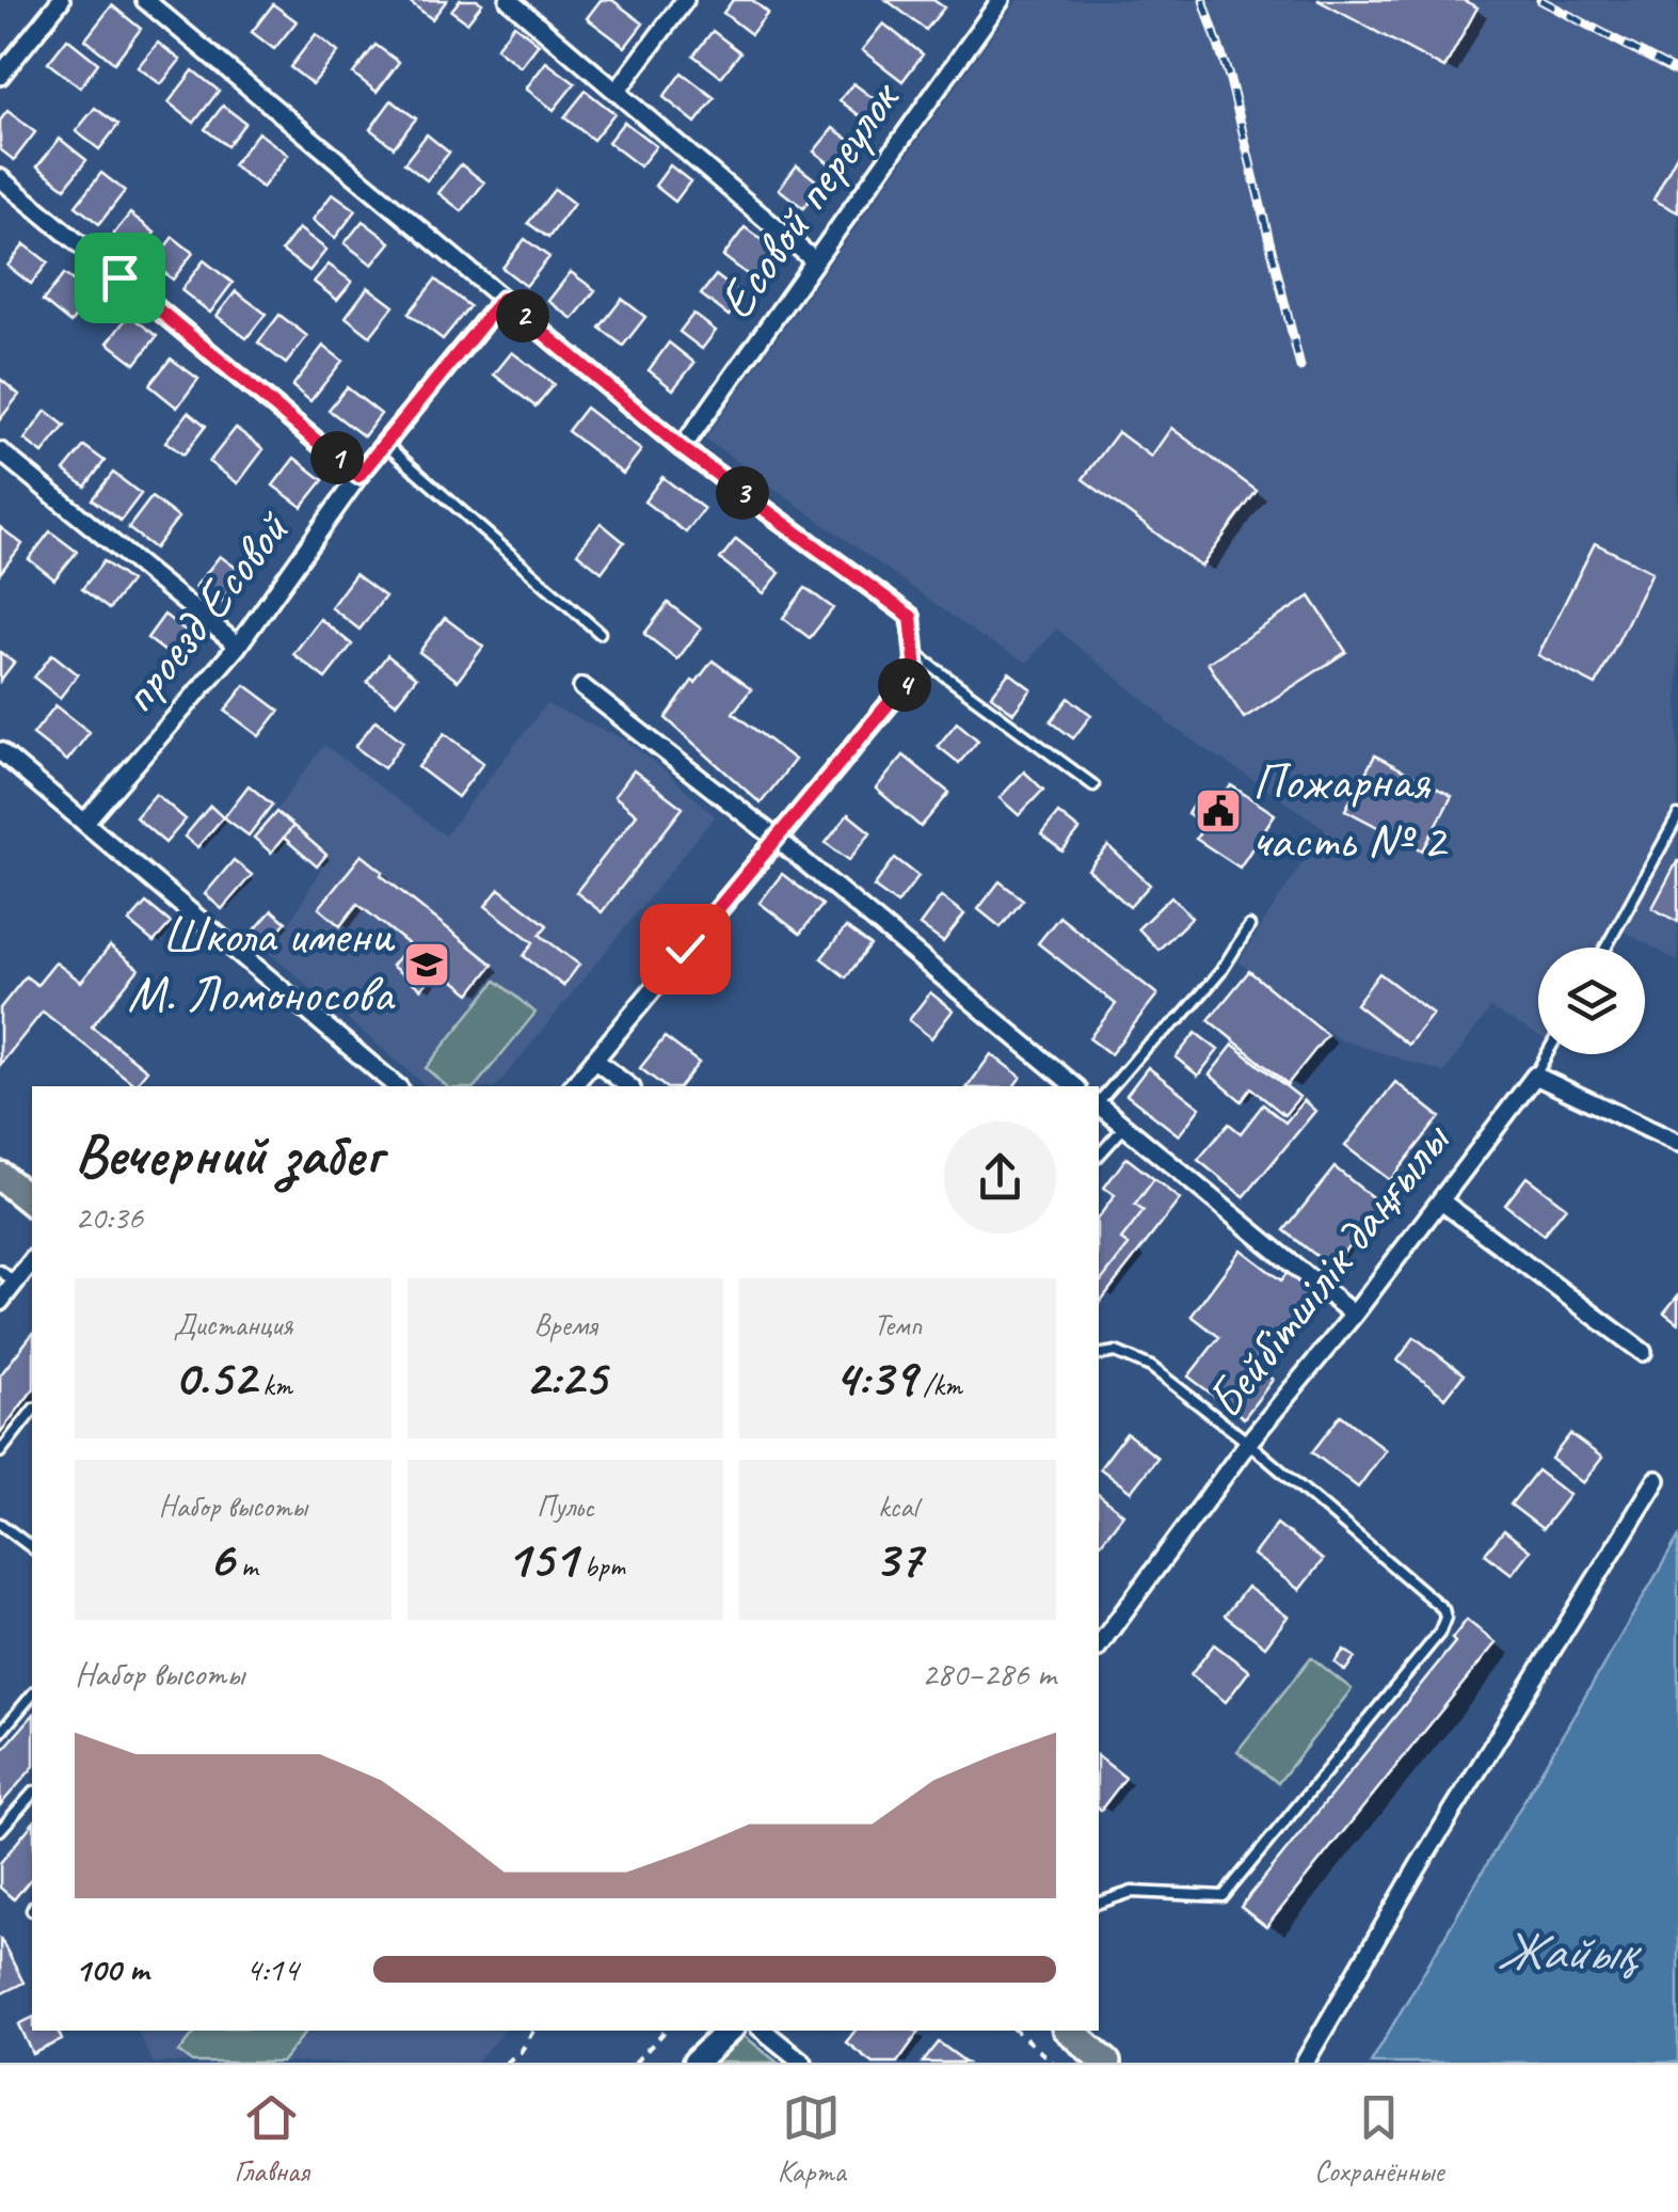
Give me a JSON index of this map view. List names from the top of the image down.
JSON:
{
  "streets": {
    "street": ["Есовой переулок", "проезд Есовой", "Бейбітшілік даңғылы"]
  },
  "water": ["Жайық"],
  "places": {
    "public building": ["Пожарная часть № 2"],
    "school or university": ["Школа имени М. Ломоносова"]
  },
  "page": {
    "pins": [
      "2",
      "1",
      "3",
      "4"
    ],
    "heading": ["Вечерний забег", "20:36"],
    "stats": [
      ["Дистанция", "0.52 km"],
      ["Время", "2:25"],
      ["Темп", "4:39 /km"],
      ["Набор высоты", "6 m"],
      ["Пульс", "151 bpm"],
      ["kcal", "37"]
    ],
    "chart": ["Набор высоты", "280–286 m"],
    "list": [
      {
        "name": "100 m",
        "note": "4:14"
      }
    ],
    "tabs": ["Главная", "Карта", "Сохранённые"]
  }
}
